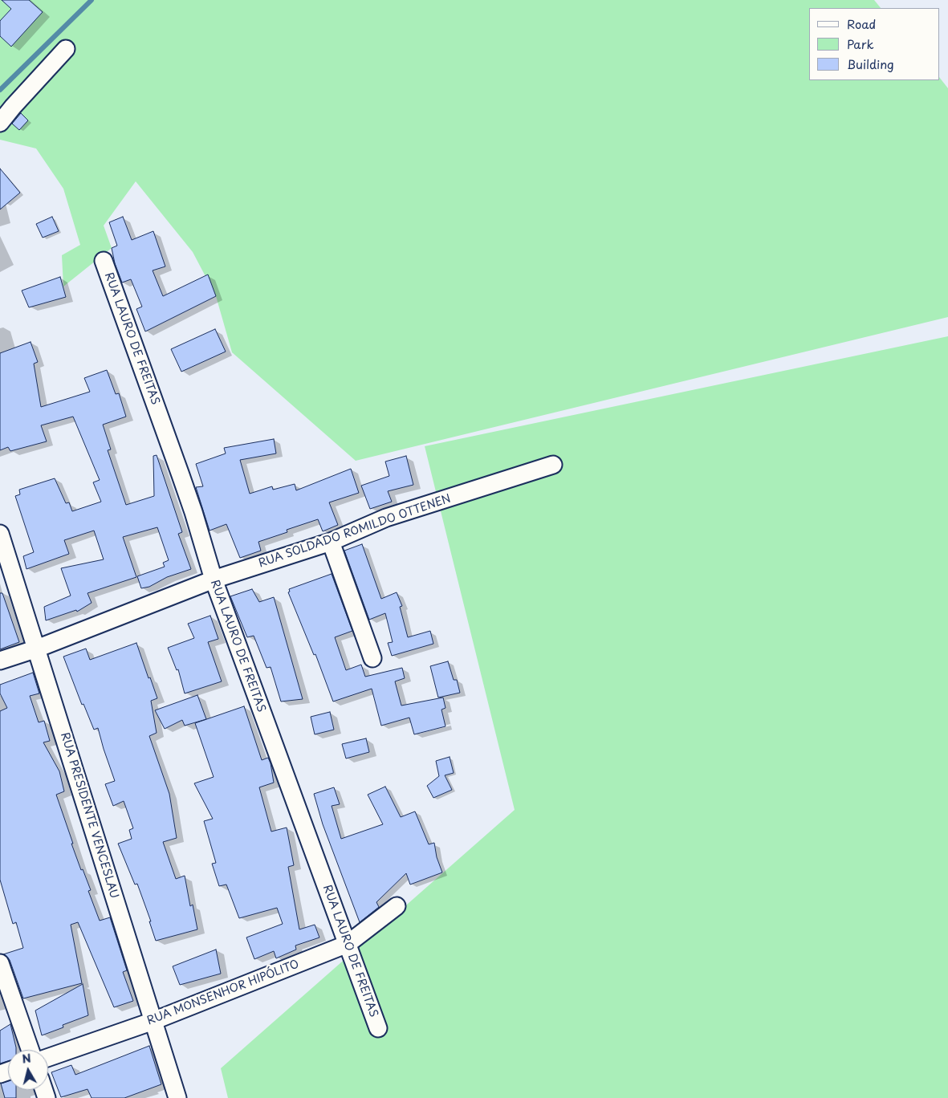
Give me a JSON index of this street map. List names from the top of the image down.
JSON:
{
  "streets": {
    "street": [
      "RUA LAURO DE FREITAS",
      "RUA SOLDADO ROMILDO OTTENEN",
      "RUA PRESIDENTE VENCESLAU",
      "RUA MONSENHOR HIPÓLITO"
    ]
  },
  "crossings": [
    ["RUA LAURO DE FREITAS", "RUA SOLDADO ROMILDO OTTENEN"],
    ["RUA LAURO DE FREITAS", "RUA MONSENHOR HIPÓLITO"],
    ["RUA SOLDADO ROMILDO OTTENEN", "RUA PRESIDENTE VENCESLAU"],
    ["RUA PRESIDENTE VENCESLAU", "RUA MONSENHOR HIPÓLITO"]
  ],
  "legend": ["Road", "Park", "Building"],
  "north": "top"
}
